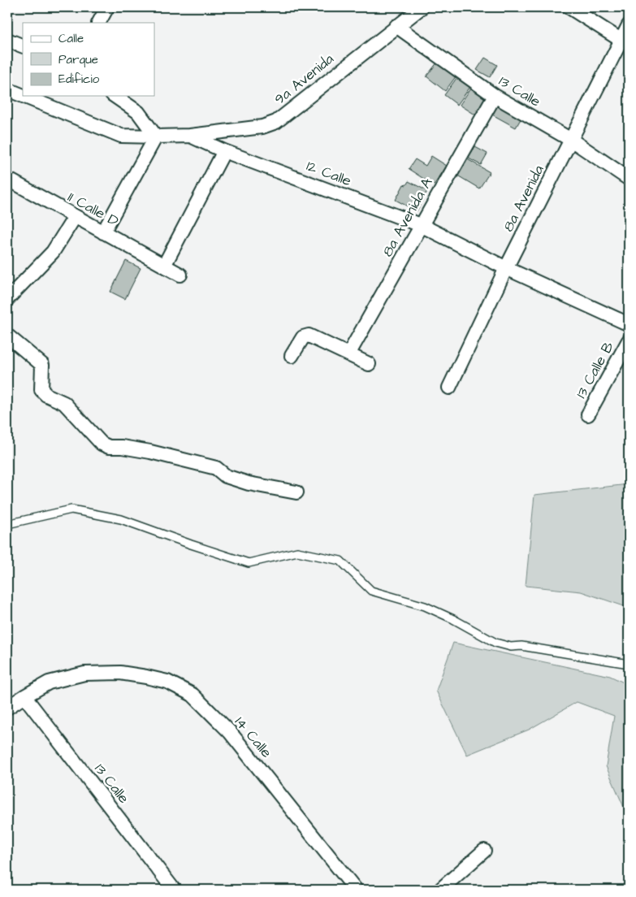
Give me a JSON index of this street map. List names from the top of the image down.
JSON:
{
  "streets": {
    "street": [
      "9a Avenida",
      "13 Calle",
      "12 Calle",
      "8a Avenida",
      "11 Calle D",
      "8a Avenida A",
      "13 Calle B",
      "14 Calle"
    ]
  },
  "crossings": [
    ["9a Avenida", "13 Calle"],
    ["9a Avenida", "12 Calle"],
    ["13 Calle", "8a Avenida"],
    ["13 Calle", "8a Avenida A"],
    ["13 Calle", "14 Calle"],
    ["12 Calle", "8a Avenida"],
    ["12 Calle", "8a Avenida A"]
  ],
  "legend": ["Calle", "Parque", "Edificio"]
}
